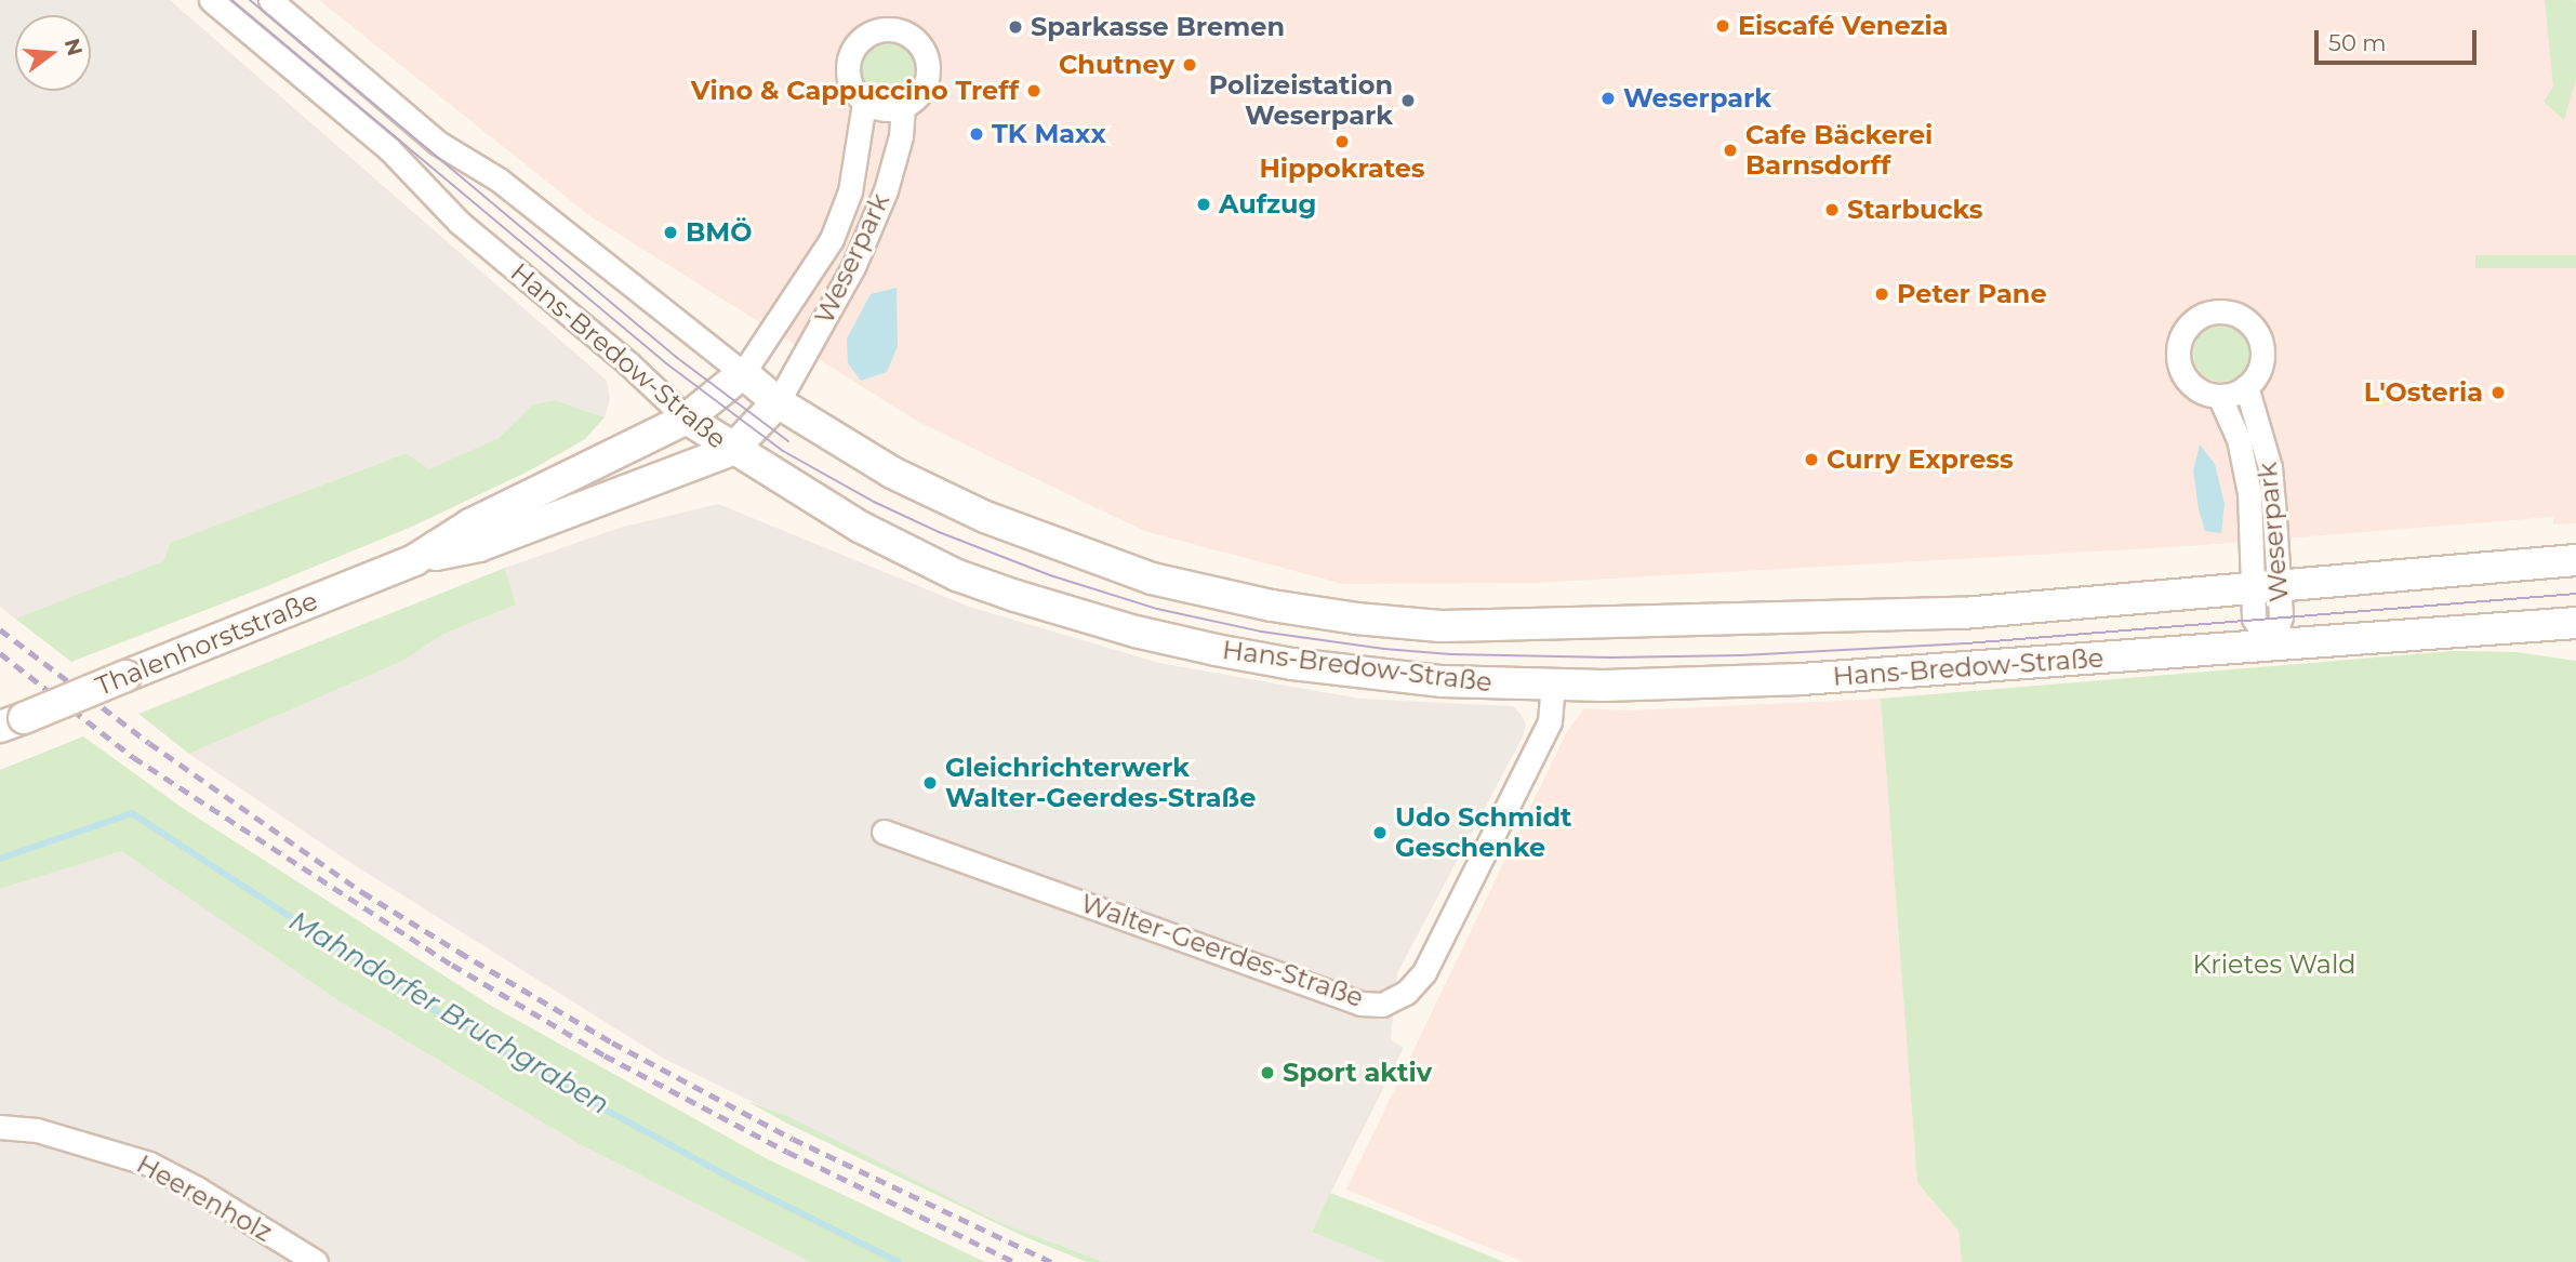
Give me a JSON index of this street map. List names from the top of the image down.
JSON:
{
  "streets": {
    "main road": ["Hans-Bredow-Straße", "Thalenhorststraße"],
    "street": ["Weserpark", "Walter-Geerdes-Straße", "Heerenholz"]
  },
  "crossings": [
    ["Weserpark", "Hans-Bredow-Straße"],
    ["Weserpark", "Thalenhorststraße"],
    ["Hans-Bredow-Straße", "Thalenhorststraße"],
    ["Hans-Bredow-Straße", "Walter-Geerdes-Straße"]
  ],
  "water": ["Mahndorfer Bruchgraben"],
  "parks": ["Krietes Wald"],
  "places": [
    "Eiscafé Venezia",
    "Sparkasse Bremen",
    "Chutney",
    "Vino & Cappuccino Treff",
    "Weserpark",
    "Polizeistation Weserpark",
    "TK Maxx",
    "Hippokrates",
    "Cafe Bäckerei Barnsdorff",
    "Aufzug",
    "Starbucks",
    "BMÖ",
    "Peter Pane",
    "L'Osteria",
    "Curry Express",
    "Gleichrichterwerk Walter-Geerdes-Straße",
    "Udo Schmidt Geschenke",
    "Sport aktiv"
  ],
  "scale_bar": "50 m",
  "north": "right"
}
